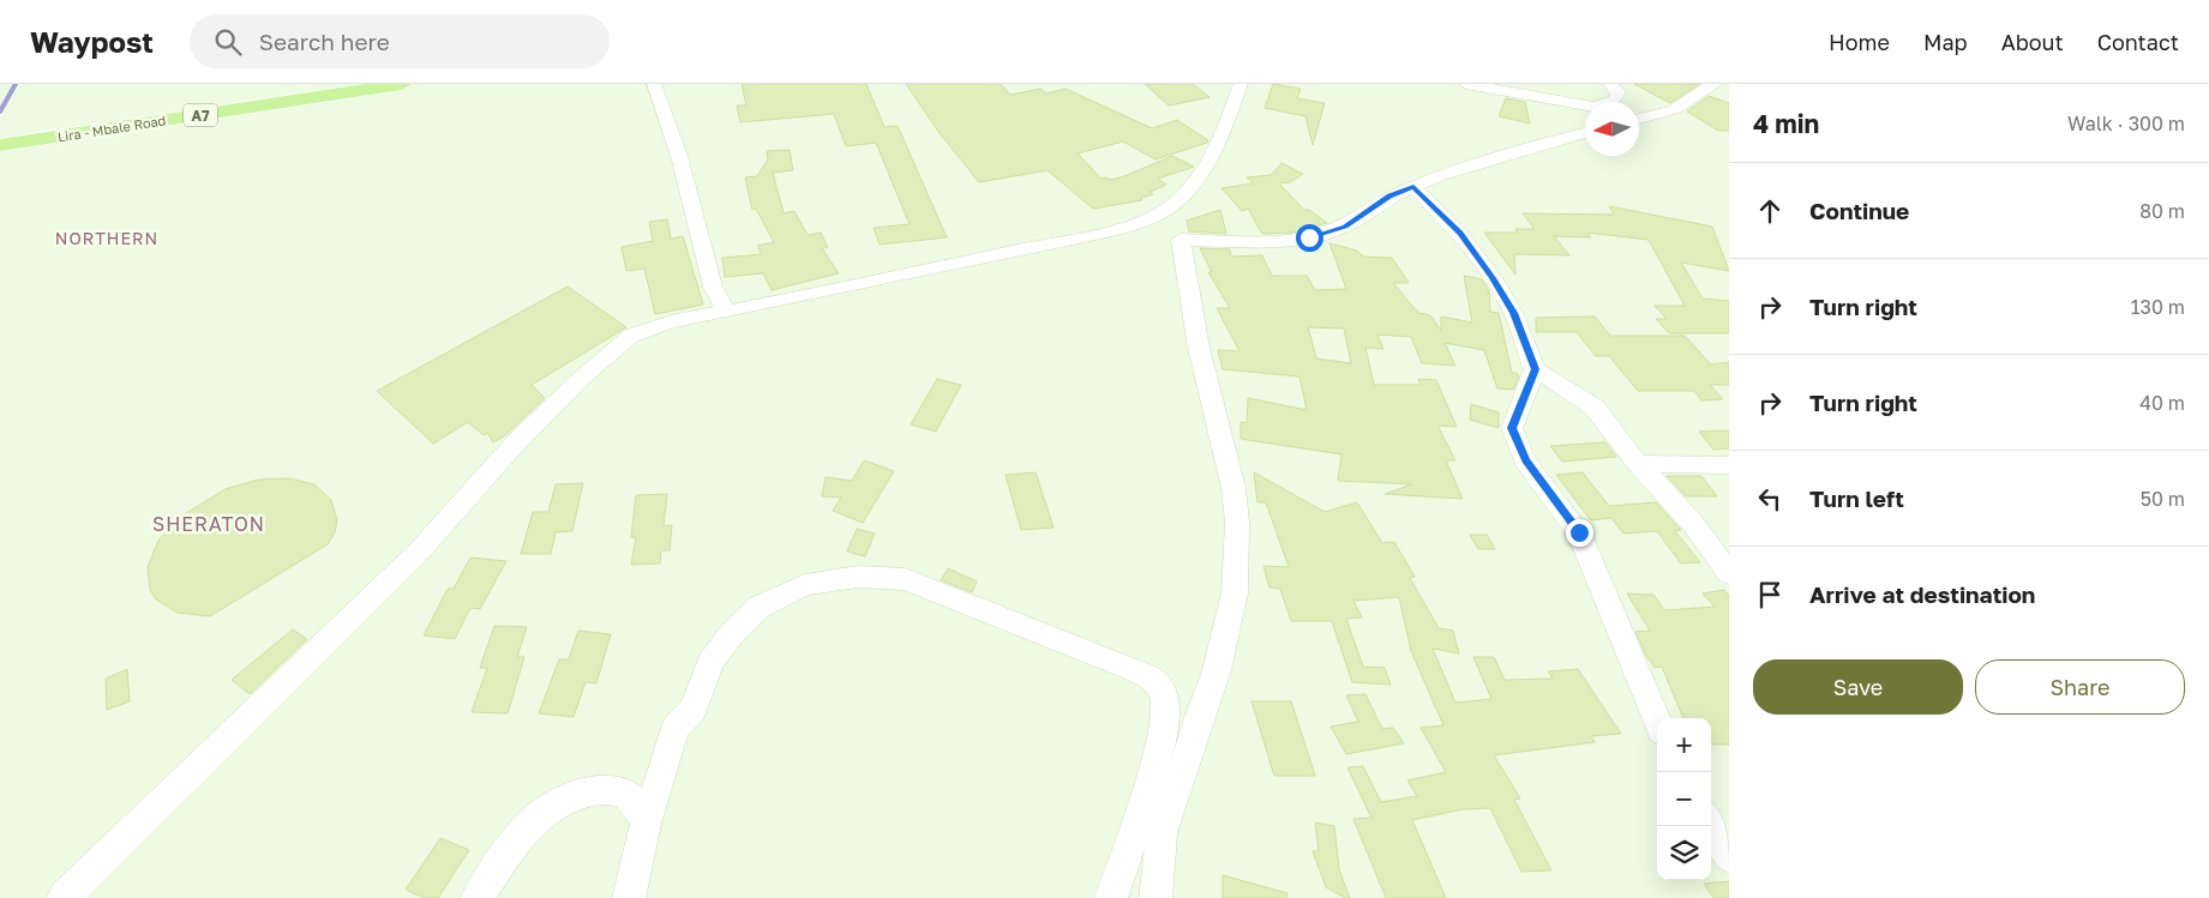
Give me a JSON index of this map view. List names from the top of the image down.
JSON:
{
  "streets": {
    "main road": ["A7", "Lira - Mbale Road"]
  },
  "districts": ["NORTHERN", "SHERATON"],
  "north": "left",
  "page": {
    "header": "Waypost",
    "search": "Search here",
    "nav": [
      "Home",
      "Map",
      "About",
      "Contact"
    ],
    "heading": ["4 min", "Walk · 300 m"],
    "list": [
      ["Continue", "80 m"],
      ["Turn right", "130 m"],
      ["Turn right", "40 m"],
      ["Turn left", "50 m"],
      "Arrive at destination"
    ],
    "buttons": ["Save", "Share"],
    "map_buttons": ["+", "−"]
  }
}
